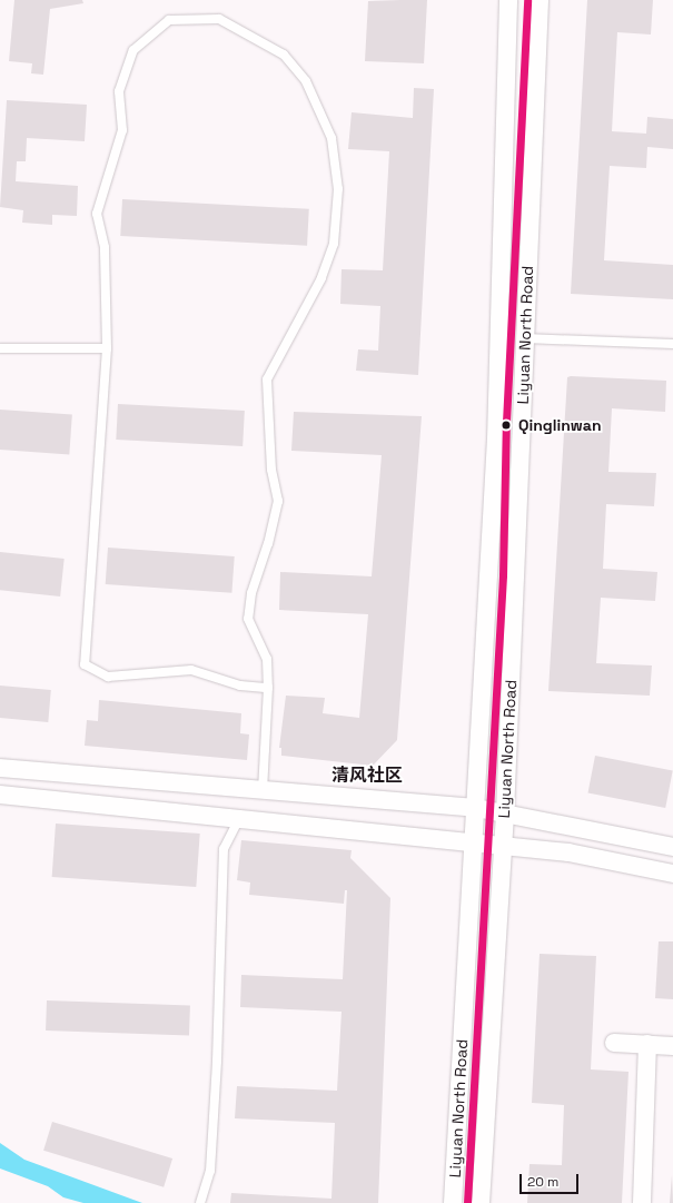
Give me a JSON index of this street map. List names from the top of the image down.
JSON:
{
  "streets": {
    "street": ["Liyuan North Road"]
  },
  "districts": ["清风社区"],
  "places": ["Qinglinwan"],
  "scale_bar": "20 m"
}
